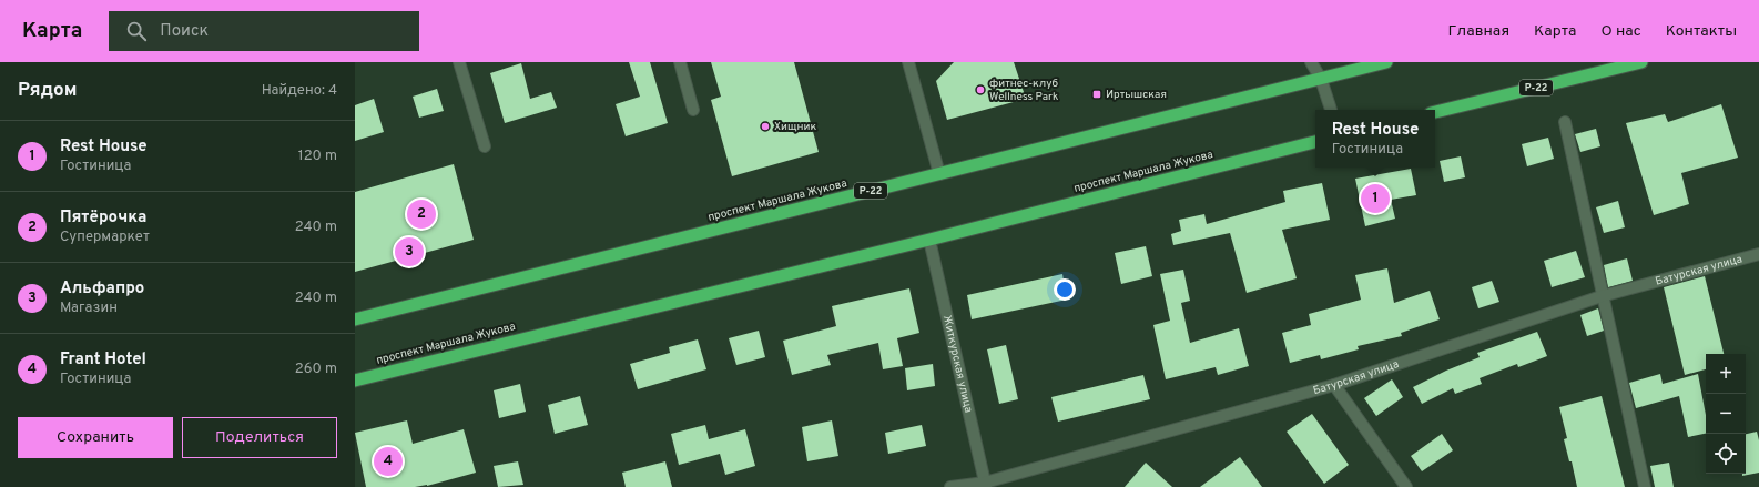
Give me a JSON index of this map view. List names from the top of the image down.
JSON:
{
  "streets": {
    "highway": ["Р-22", "проспект Маршала Жукова"],
    "street": ["Батурская улица", "Житкурская улица"]
  },
  "crossings": [
    ["проспект Маршала Жукова", "Житкурская улица"],
    ["Батурская улица", "Житкурская улица"]
  ],
  "places": {
    "other": ["фитнес-клуб Wellness Park", "Хищник"],
    "transit": ["Иртышская"]
  },
  "page": {
    "header": "Карта",
    "search": "Поиск",
    "nav": [
      "Главная",
      "Карта",
      "О нас",
      "Контакты"
    ],
    "heading": ["Рядом", "Найдено: 4"],
    "popup": ["Rest House", "Гостиница"],
    "list": [
      {
        "mark": "1",
        "name": "Rest House",
        "note": "Гостиница",
        "value": "120 m"
      },
      {
        "mark": "2",
        "name": "Пятёрочка",
        "note": "Супермаркет",
        "value": "240 m"
      },
      {
        "mark": "3",
        "name": "Альфапро",
        "note": "Магазин",
        "value": "240 m"
      },
      {
        "mark": "4",
        "name": "Frant Hotel",
        "note": "Гостиница",
        "value": "260 m"
      }
    ],
    "pins": [
      "1",
      "2",
      "3",
      "4"
    ],
    "map_buttons": ["+", "−"],
    "buttons": ["Сохранить", "Поделиться"]
  }
}
